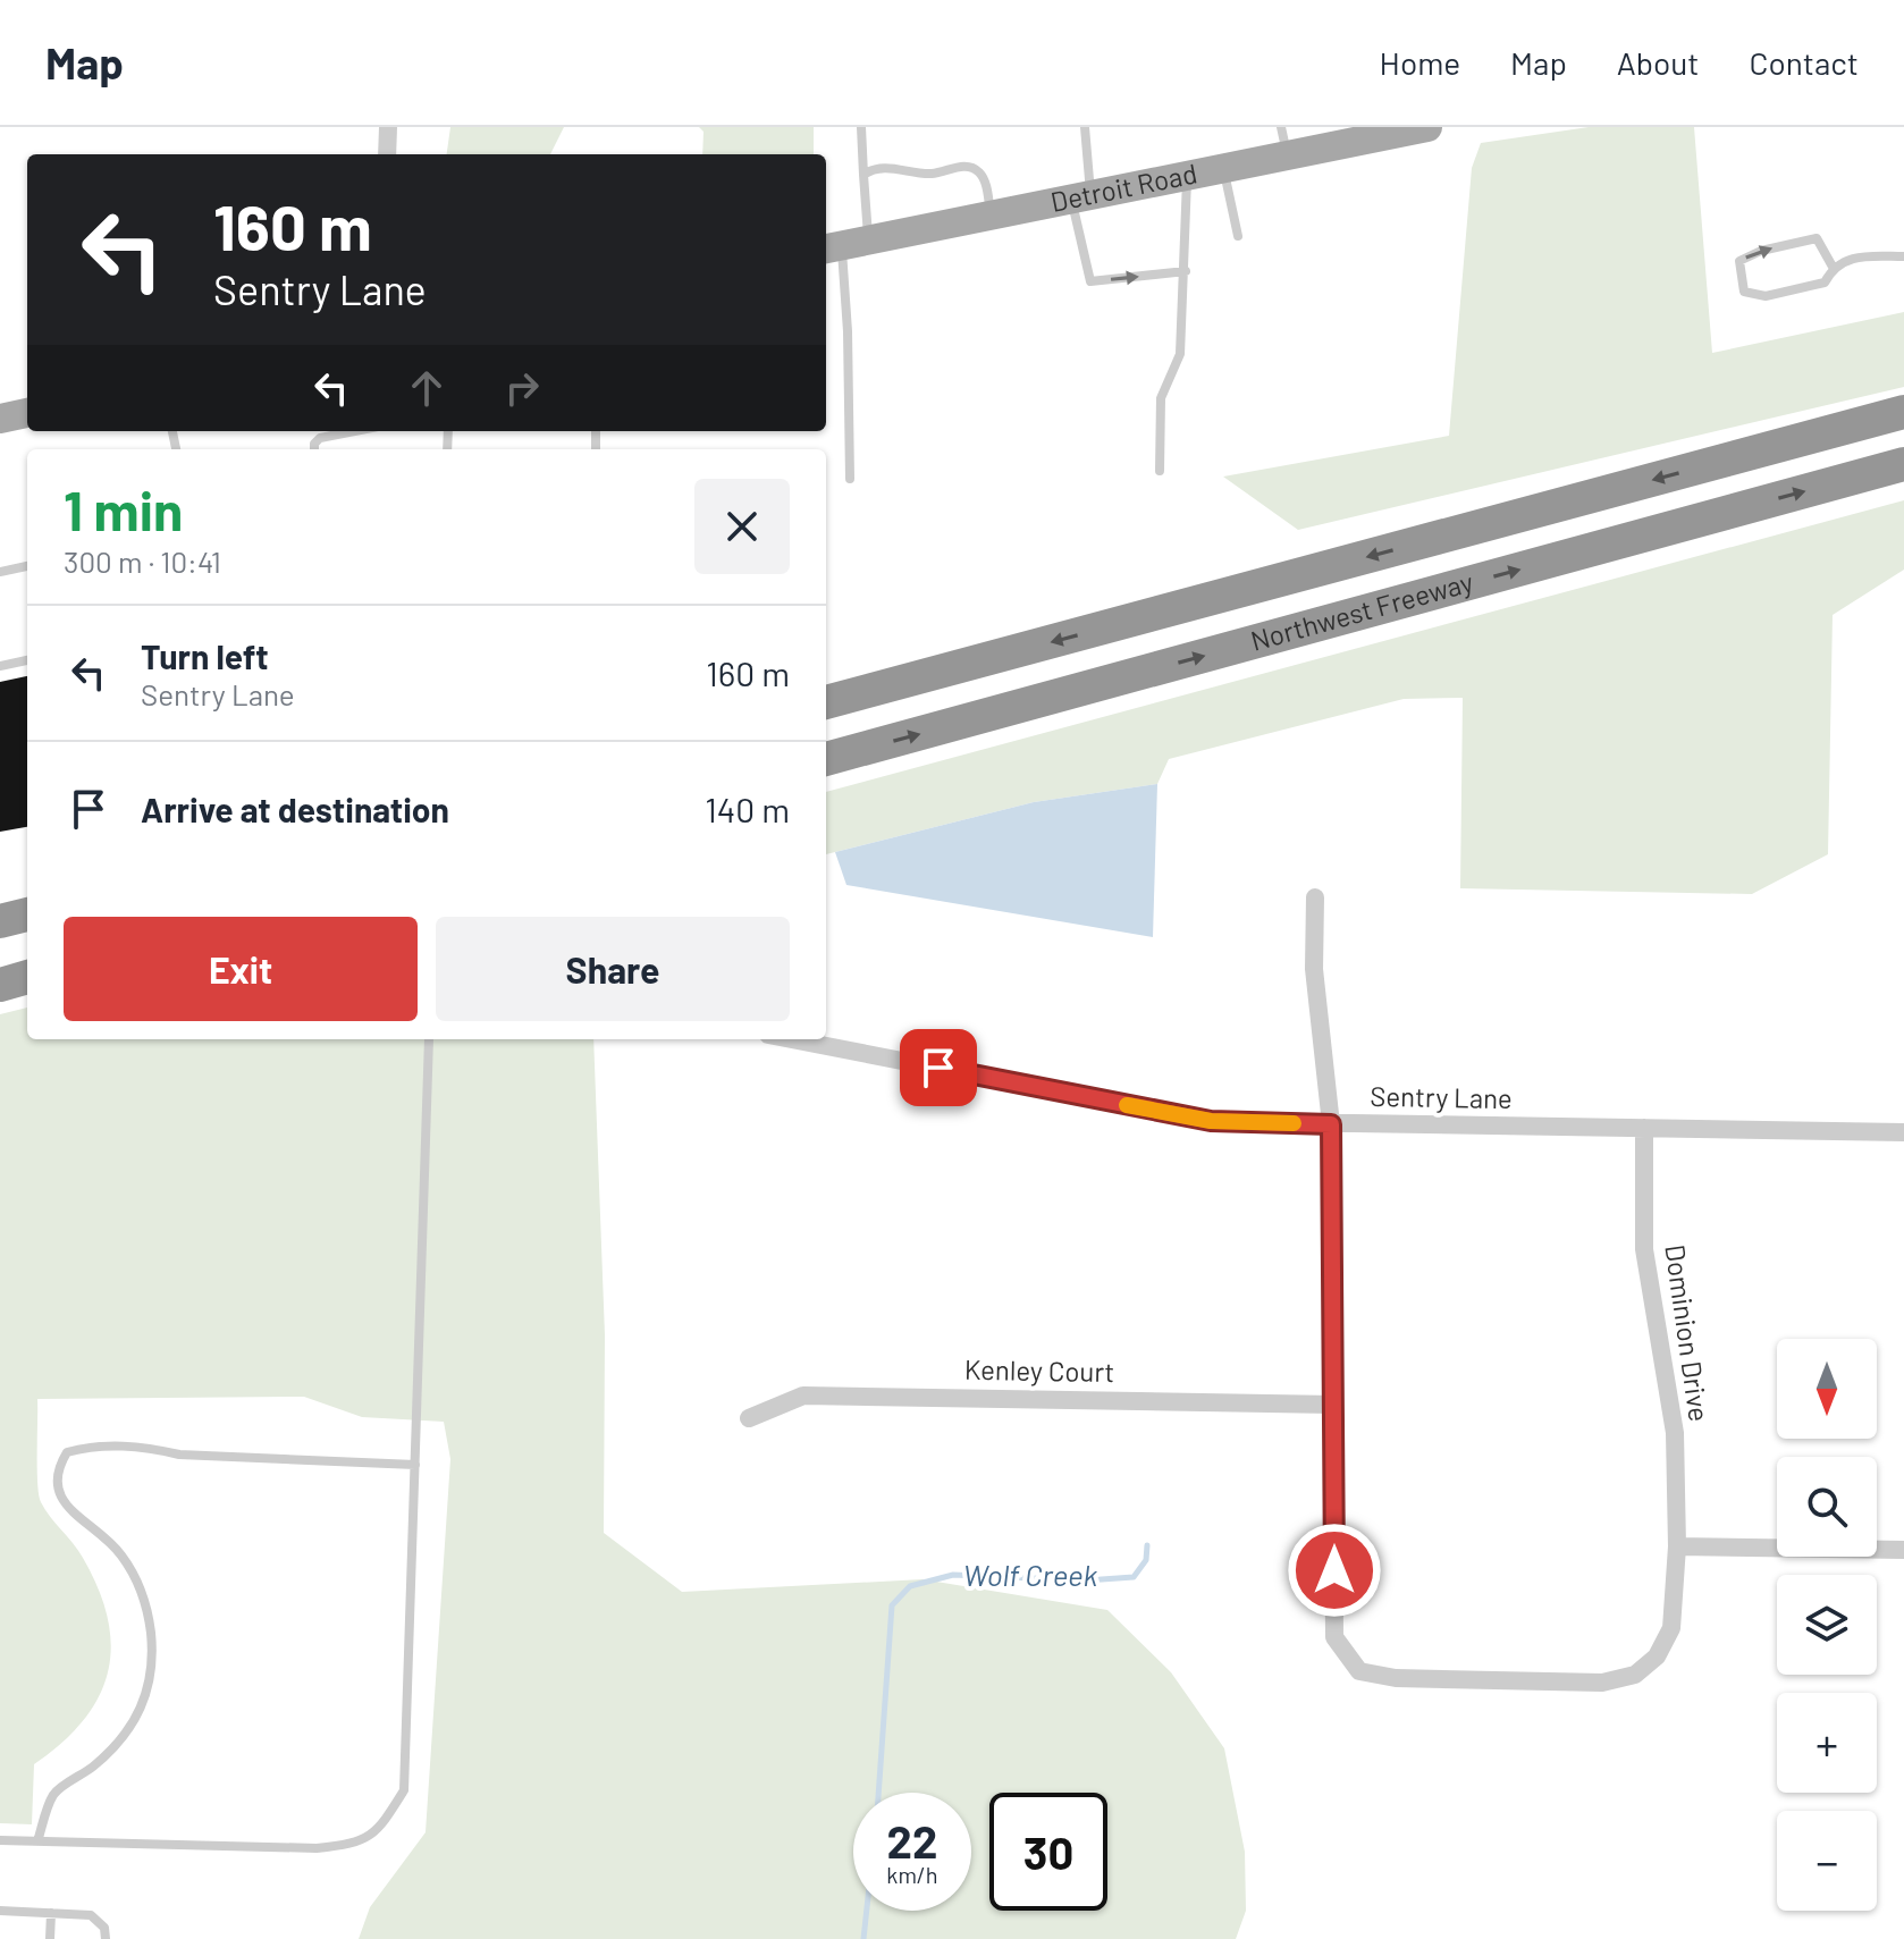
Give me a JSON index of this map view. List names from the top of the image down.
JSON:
{
  "streets": {
    "highway": ["Northwest Freeway"],
    "main road": ["Detroit Road"],
    "street": ["Sentry Lane", "Dominion Drive", "Kenley Court"]
  },
  "crossings": [
    ["Sentry Lane", "Dominion Drive"],
    ["Dominion Drive", "Kenley Court"]
  ],
  "water": ["Wolf Creek"],
  "north": "bottom",
  "page": {
    "header": "Map",
    "nav": [
      "Home",
      "Map",
      "About",
      "Contact"
    ],
    "turn": ["160 m", "Sentry Lane"],
    "heading": ["1 min", "300 m · 10:41"],
    "list": [
      {
        "name": "Turn left",
        "note": "Sentry Lane",
        "value": "160 m"
      },
      {
        "name": "Arrive at destination",
        "value": "140 m"
      }
    ],
    "buttons": ["Exit", "Share"],
    "map_buttons": ["+", "−"],
    "speed": "22 km/h",
    "limit": "30"
  }
}
